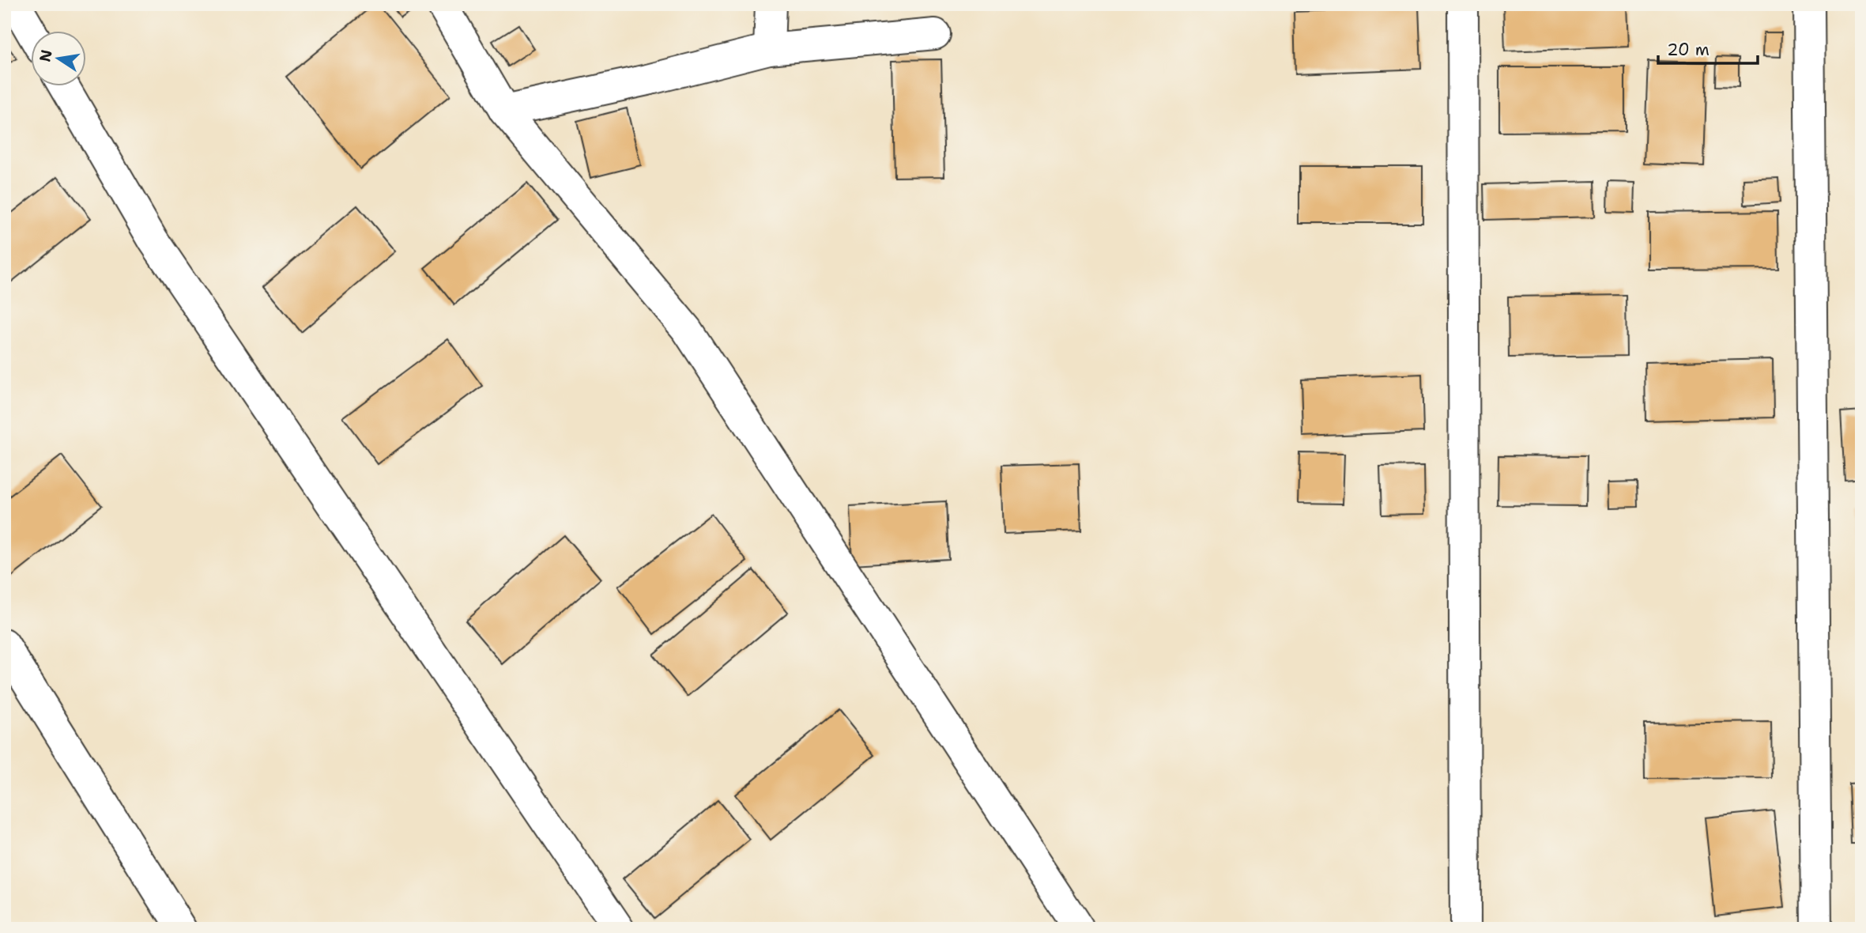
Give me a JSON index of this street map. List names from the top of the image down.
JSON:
{
  "scale_bar": "20 m",
  "north": "left"
}
